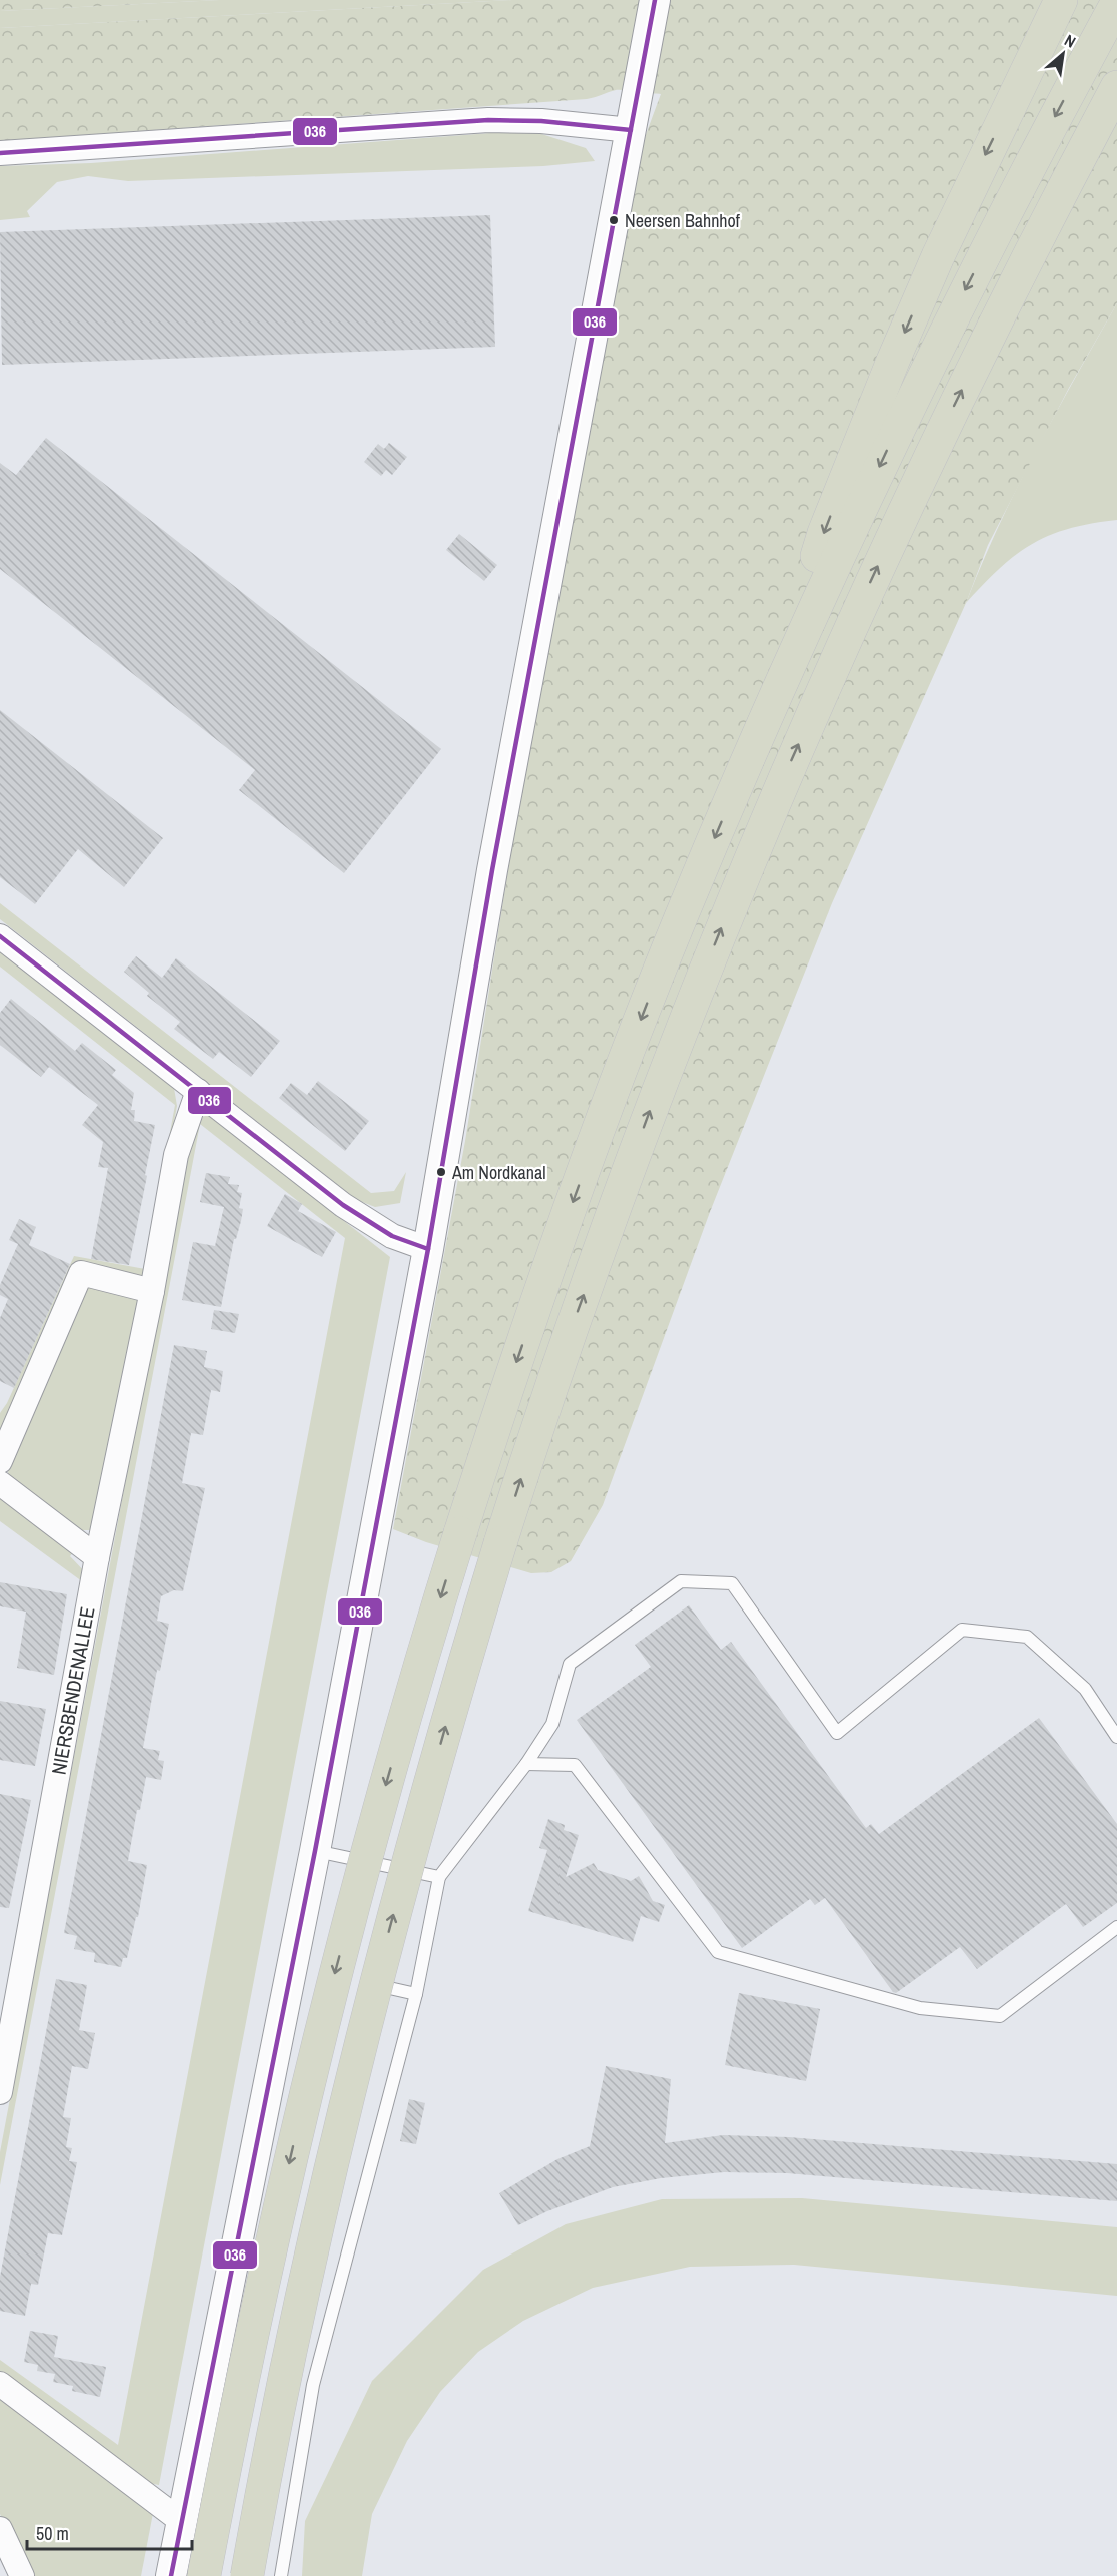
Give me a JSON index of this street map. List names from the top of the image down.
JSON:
{
  "streets": {
    "street": ["NIERSBENDENALLEE"]
  },
  "places": ["Neersen Bahnhof", "Am Nordkanal"],
  "lines": ["transit line 036"],
  "scale_bar": "50 m",
  "north": "top right"
}
